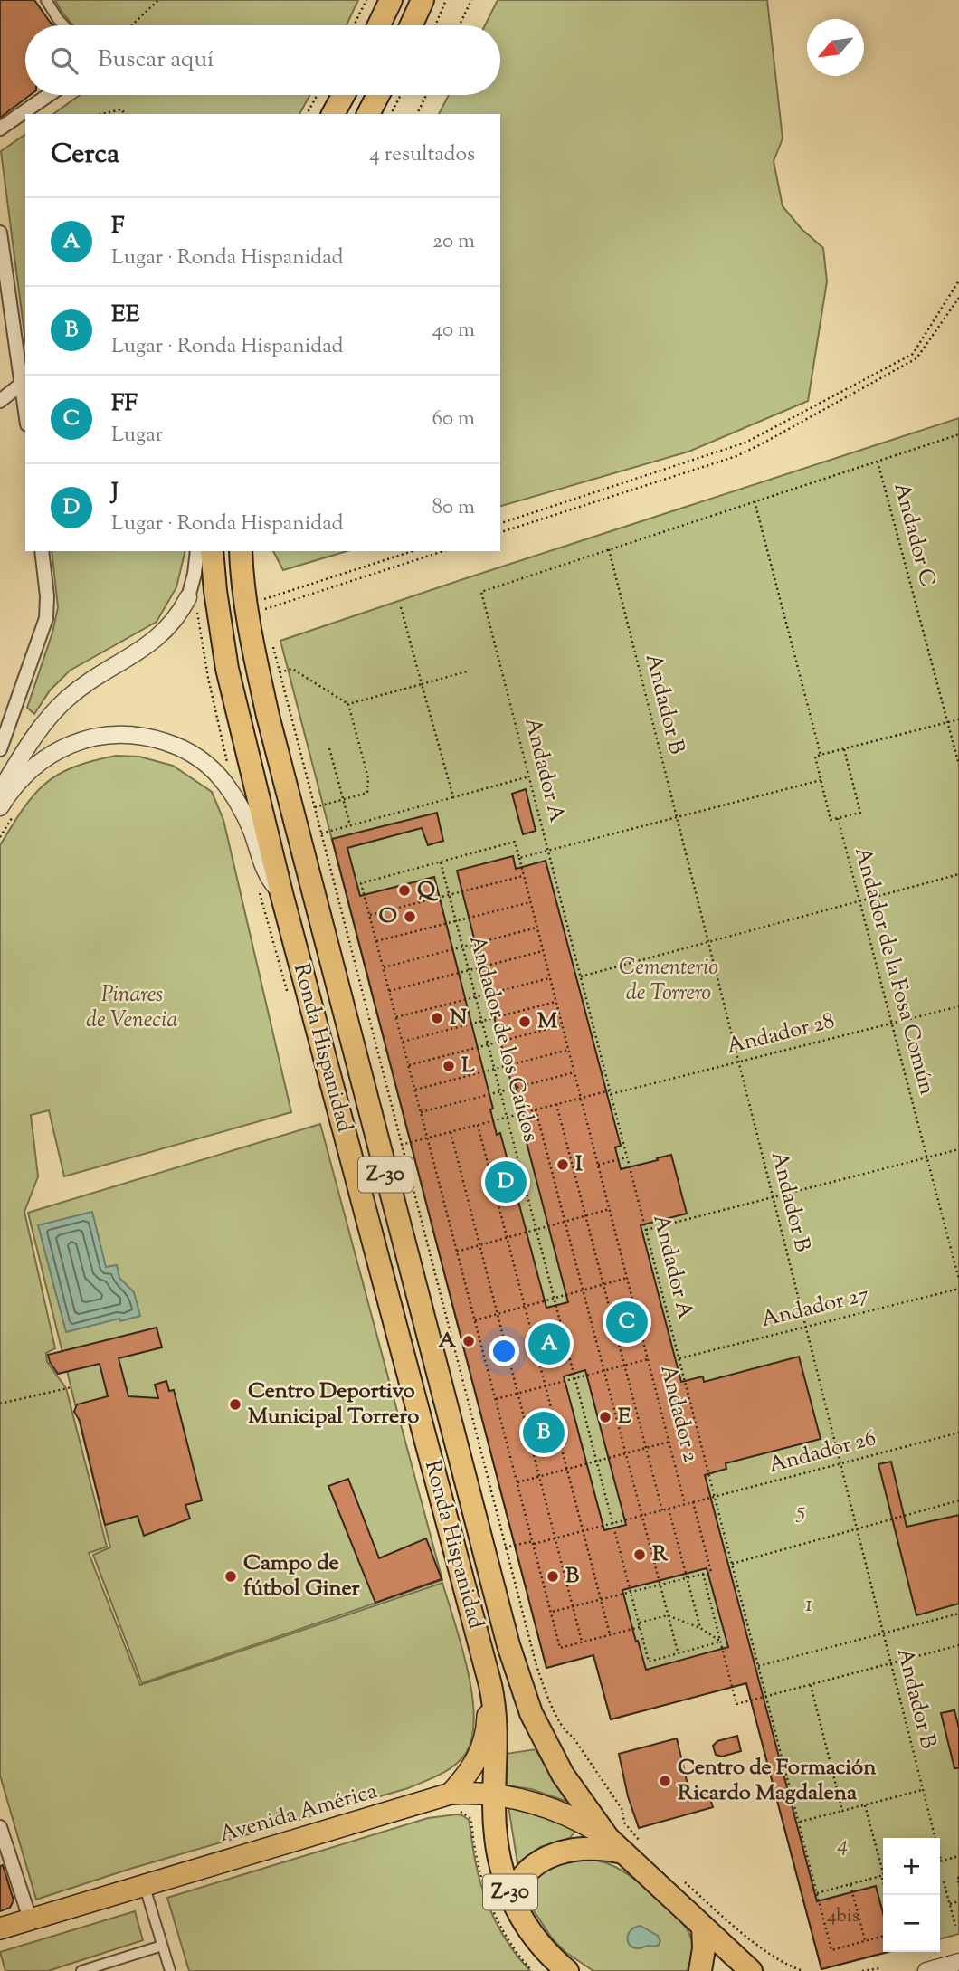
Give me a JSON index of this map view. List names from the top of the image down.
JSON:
{
  "streets": {
    "highway": ["Ronda Hispanidad", "Z-30"],
    "main road": ["Avenida América"],
    "path": [
      "Andador C",
      "Andador B",
      "Andador A",
      "Andador de la Fosa Común",
      "Andador 28",
      "Andador de los Caídos",
      "Andador 27",
      "Andador 2",
      "Andador 26"
    ]
  },
  "crossings": [
    ["Andador B", "Andador A"],
    ["Andador B", "Andador 28"],
    ["Andador B", "Andador 27"],
    ["Andador B", "Andador 26"],
    ["Andador A", "Andador 28"],
    ["Andador A", "Andador 27"],
    ["Andador A", "Andador 26"],
    ["Andador de la Fosa Común", "Andador 28"],
    ["Andador 28", "Andador de los Caídos"],
    ["Andador 28", "Ronda Hispanidad"],
    ["Andador 28", "Andador 2"],
    ["Ronda Hispanidad", "Z-30"],
    ["Ronda Hispanidad", "Avenida América"],
    ["Z-30", "Avenida América"]
  ],
  "parks": [
    "Cementerio de Torrero",
    "Pinares de Venecia",
    "5",
    "1",
    "4"
  ],
  "places": [
    "Q",
    "O",
    "N",
    "M",
    "L",
    "I",
    "A",
    "Centro Deportivo Municipal Torrero",
    "E",
    "R",
    "Campo de fútbol Giner",
    "B",
    "Centro de Formación Ricardo Magdalena"
  ],
  "house_numbers": ["4bis"],
  "north": "bottom left",
  "page": {
    "search": "Buscar aquí",
    "heading": ["Cerca", "4 resultados"],
    "list": [
      {
        "mark": "A",
        "name": "F",
        "note": "Lugar · Ronda Hispanidad",
        "value": "20 m"
      },
      {
        "mark": "B",
        "name": "EE",
        "note": "Lugar · Ronda Hispanidad",
        "value": "40 m"
      },
      {
        "mark": "C",
        "name": "FF",
        "note": "Lugar",
        "value": "60 m"
      },
      {
        "mark": "D",
        "name": "J",
        "note": "Lugar · Ronda Hispanidad",
        "value": "80 m"
      }
    ],
    "pins": [
      "D",
      "C",
      "A",
      "B"
    ],
    "map_buttons": ["+", "−"]
  }
}
